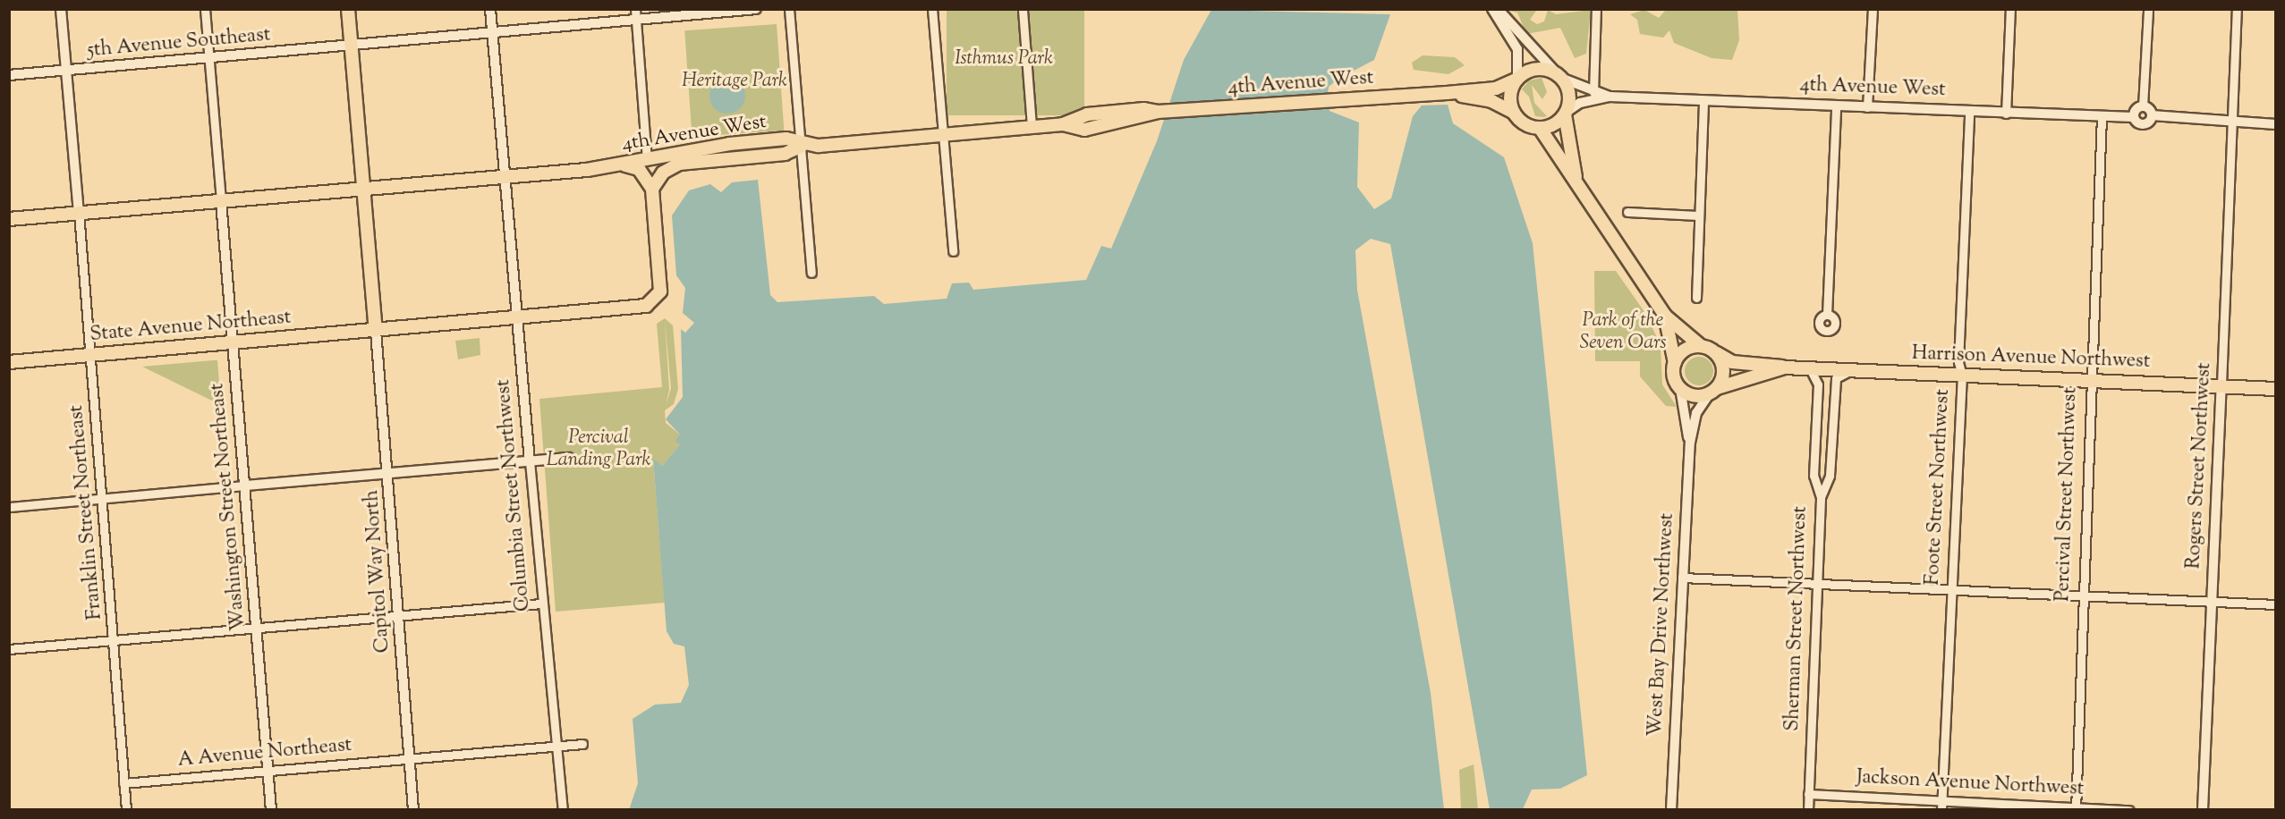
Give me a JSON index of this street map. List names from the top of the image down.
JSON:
{
  "streets": {
    "main road": ["4th Avenue West", "State Avenue Northeast", "Harrison Avenue Northwest"],
    "street": [
      "5th Avenue Southeast",
      "Rogers Street Northwest",
      "Foote Street Northwest",
      "Percival Street Northwest",
      "Columbia Street Northwest",
      "Washington Street Northeast",
      "Franklin Street Northeast",
      "Capitol Way North",
      "Sherman Street Northwest",
      "West Bay Drive Northwest",
      "A Avenue Northeast",
      "Jackson Avenue Northwest"
    ]
  },
  "crossings": [
    ["5th Avenue Southeast", "Columbia Street Northwest"],
    ["4th Avenue West", "Foote Street Northwest"],
    ["4th Avenue West", "Percival Street Northwest"],
    ["4th Avenue West", "Columbia Street Northwest"],
    ["4th Avenue West", "Washington Street Northeast"],
    ["4th Avenue West", "Franklin Street Northeast"],
    ["State Avenue Northeast", "Columbia Street Northwest"],
    ["State Avenue Northeast", "Washington Street Northeast"],
    ["State Avenue Northeast", "Franklin Street Northeast"],
    ["State Avenue Northeast", "Capitol Way North"],
    ["Harrison Avenue Northwest", "Rogers Street Northwest"],
    ["Harrison Avenue Northwest", "Foote Street Northwest"],
    ["Harrison Avenue Northwest", "Percival Street Northwest"],
    ["Harrison Avenue Northwest", "Sherman Street Northwest"],
    ["Harrison Avenue Northwest", "West Bay Drive Northwest"],
    ["Foote Street Northwest", "Jackson Avenue Northwest"],
    ["Percival Street Northwest", "Jackson Avenue Northwest"],
    ["Columbia Street Northwest", "A Avenue Northeast"],
    ["Washington Street Northeast", "A Avenue Northeast"],
    ["Franklin Street Northeast", "A Avenue Northeast"],
    ["Capitol Way North", "A Avenue Northeast"],
    ["Sherman Street Northwest", "Jackson Avenue Northwest"]
  ],
  "parks": [
    "Isthmus Park",
    "Heritage Park",
    "Park of the Seven Oars",
    "Percival Landing Park"
  ]
}
